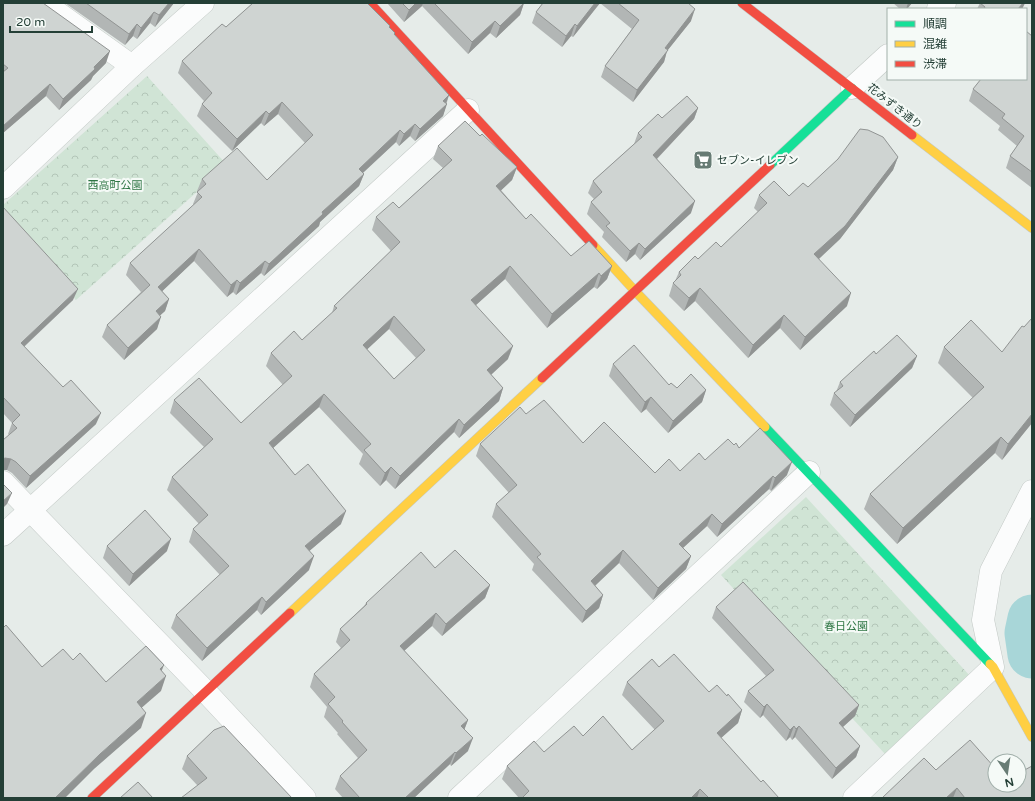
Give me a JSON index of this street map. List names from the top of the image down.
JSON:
{
  "streets": {
    "street": ["花みずき通り"]
  },
  "parks": ["西高町公園", "春日公園"],
  "places": {
    "supermarket": ["セブン-イレブン"]
  },
  "legend": ["順調", "混雑", "渋滞"],
  "scale_bar": "20 m",
  "north": "bottom"
}
